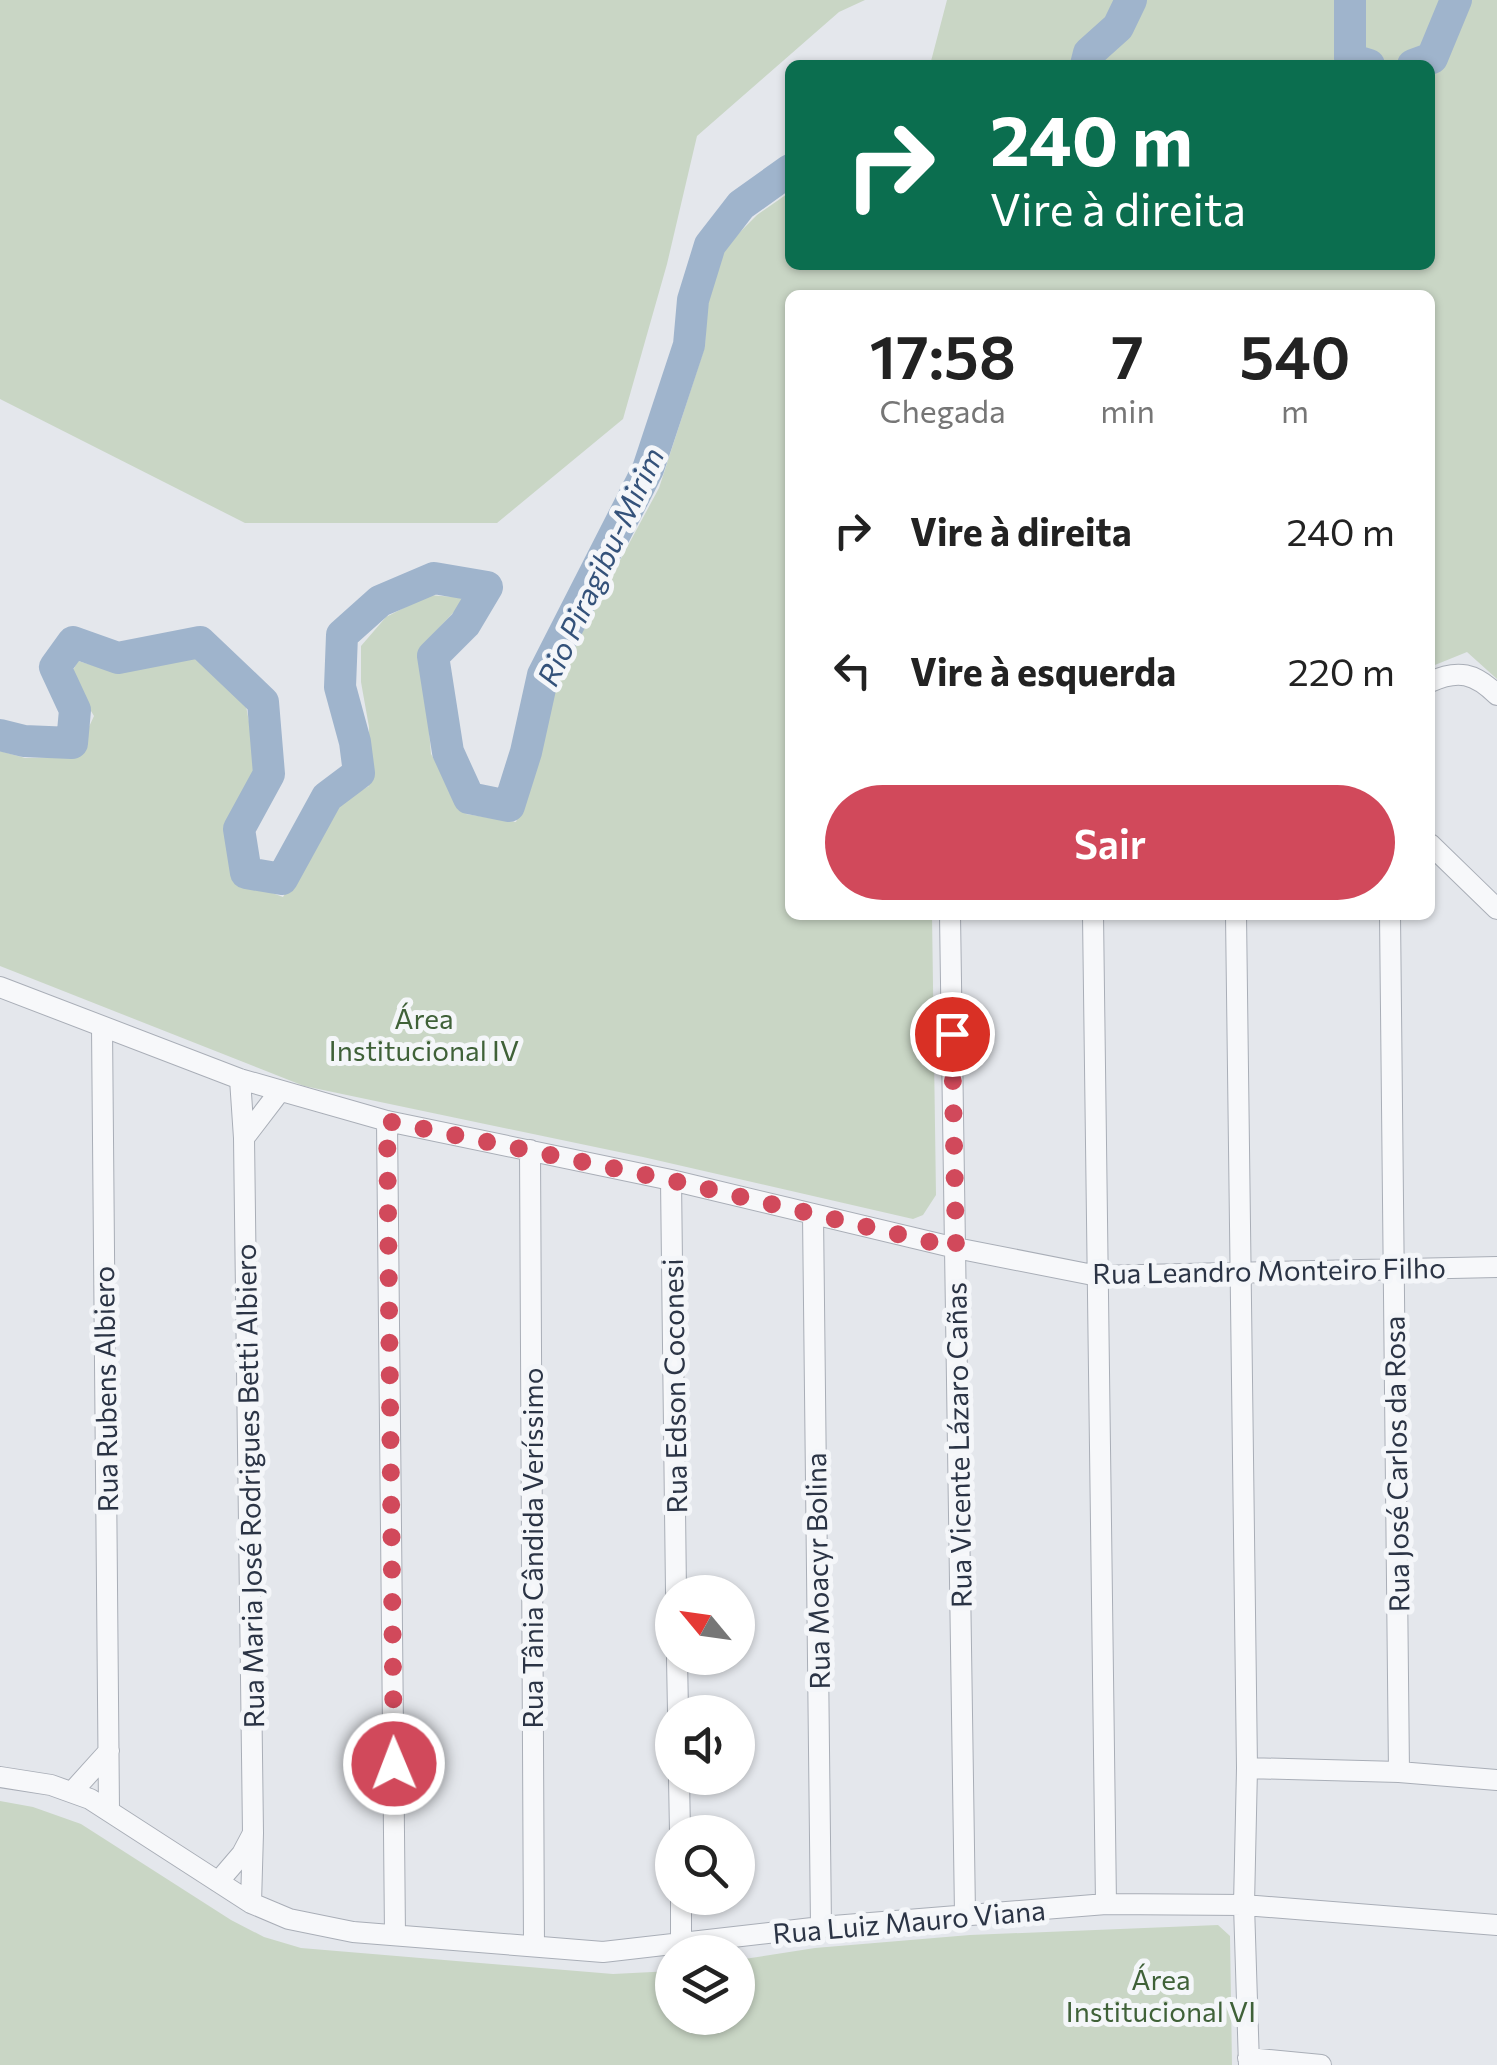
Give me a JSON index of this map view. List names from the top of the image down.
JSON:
{
  "streets": {
    "street": [
      "Rua Leandro Monteiro Filho",
      "Rua Edson Coconesi",
      "Rua Rubens Albiero",
      "Rua Vicente Lázaro Cañas",
      "Rua José Carlos da Rosa",
      "Rua Maria José Rodrigues Betti Albiero",
      "Rua Tânia Cândida Veríssimo",
      "Rua Moacyr Bolina",
      "Rua Luiz Mauro Viana"
    ]
  },
  "crossings": [
    ["Rua Leandro Monteiro Filho", "Rua Edson Coconesi"],
    ["Rua Leandro Monteiro Filho", "Rua Rubens Albiero"],
    ["Rua Leandro Monteiro Filho", "Rua Vicente Lázaro Cañas"],
    ["Rua Leandro Monteiro Filho", "Rua José Carlos da Rosa"],
    ["Rua Leandro Monteiro Filho", "Rua Maria José Rodrigues Betti Albiero"],
    ["Rua Leandro Monteiro Filho", "Rua Tânia Cândida Veríssimo"],
    ["Rua Leandro Monteiro Filho", "Rua Moacyr Bolina"],
    ["Rua Rubens Albiero", "Rua Luiz Mauro Viana"],
    ["Rua Vicente Lázaro Cañas", "Rua Luiz Mauro Viana"],
    ["Rua Maria José Rodrigues Betti Albiero", "Rua Luiz Mauro Viana"],
    ["Rua Tânia Cândida Veríssimo", "Rua Luiz Mauro Viana"],
    ["Rua Moacyr Bolina", "Rua Luiz Mauro Viana"]
  ],
  "water": ["Rio Piragibu-Mirim"],
  "parks": ["Área Institucional IV", "Área Institucional VI"],
  "north": "top left",
  "page": {
    "turn": ["240 m", "Vire à direita"],
    "eta": [
      "17:58",
      "Chegada",
      "7",
      "min",
      "540",
      "m"
    ],
    "list": [
      {
        "name": "Vire à direita",
        "value": "240 m"
      },
      {
        "name": "Vire à esquerda",
        "value": "220 m"
      }
    ],
    "buttons": "Sair"
  }
}
